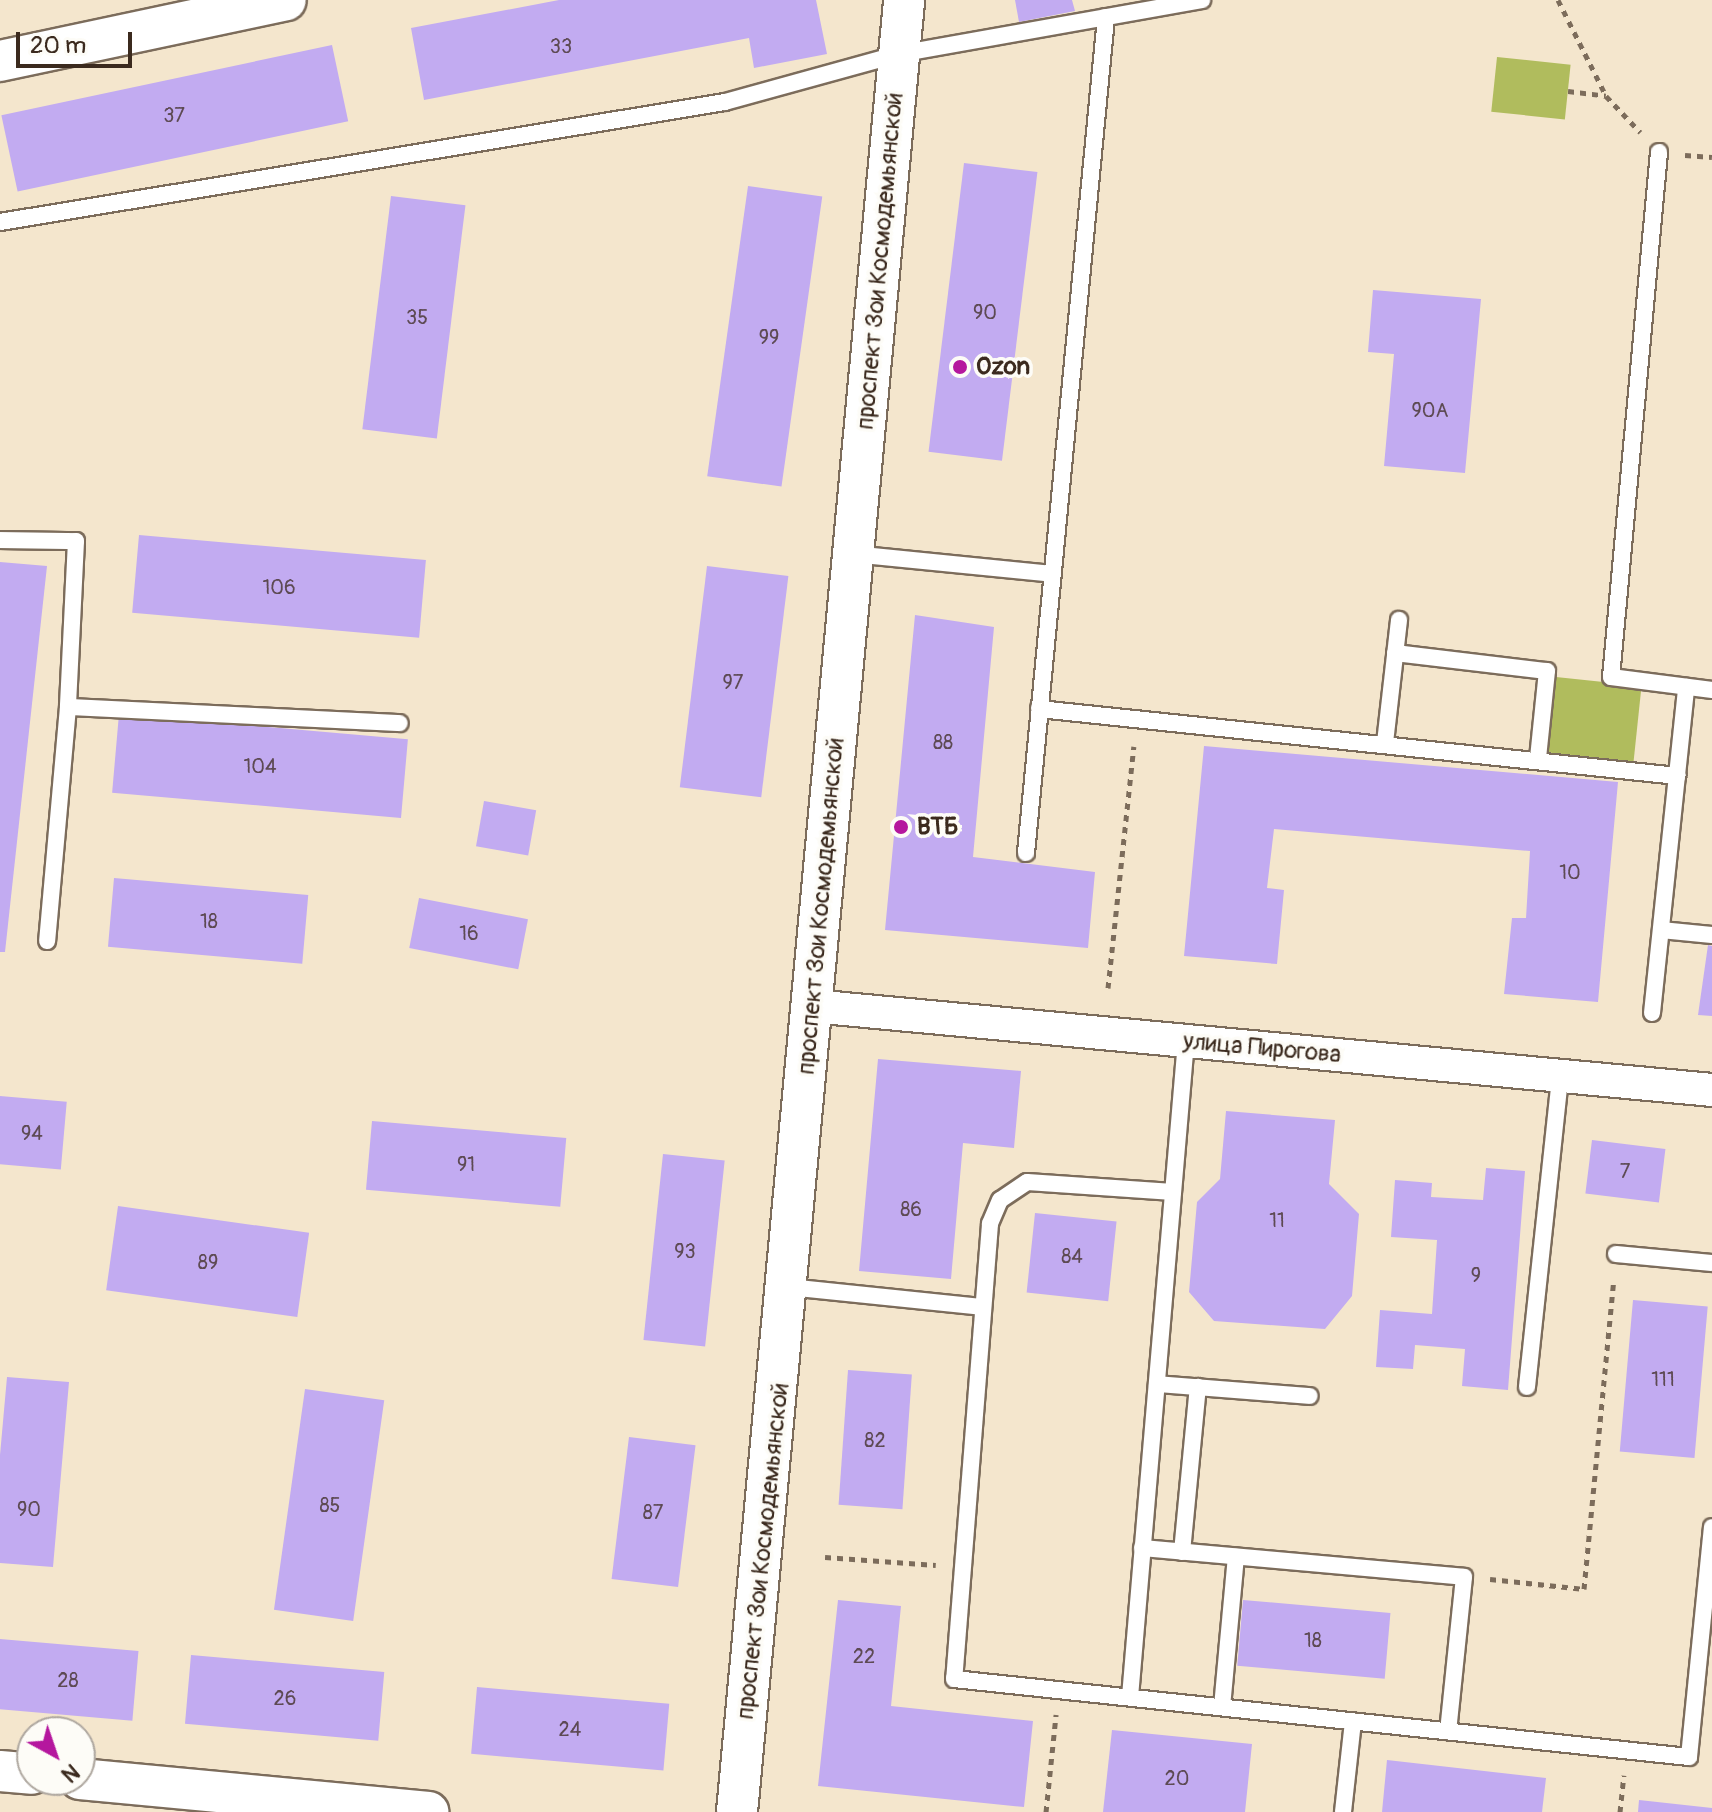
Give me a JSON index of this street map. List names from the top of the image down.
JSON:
{
  "streets": {
    "street": ["проспект Зои Космодемьянской", "улица Пирогова"]
  },
  "crossings": [
    ["проспект Зои Космодемьянской", "улица Пирогова"]
  ],
  "places": ["Ozon", "ВТБ"],
  "house_numbers": [
    "33",
    "37",
    "90",
    "35",
    "99",
    "90А",
    "106",
    "97",
    "88",
    "104",
    "10",
    "18",
    "16",
    "94",
    "91",
    "7",
    "86",
    "11",
    "93",
    "84",
    "89",
    "9",
    "111",
    "82",
    "85",
    "90",
    "87",
    "18",
    "22",
    "28",
    "26",
    "24",
    "20"
  ],
  "scale_bar": "20 m",
  "north": "bottom right"
}
